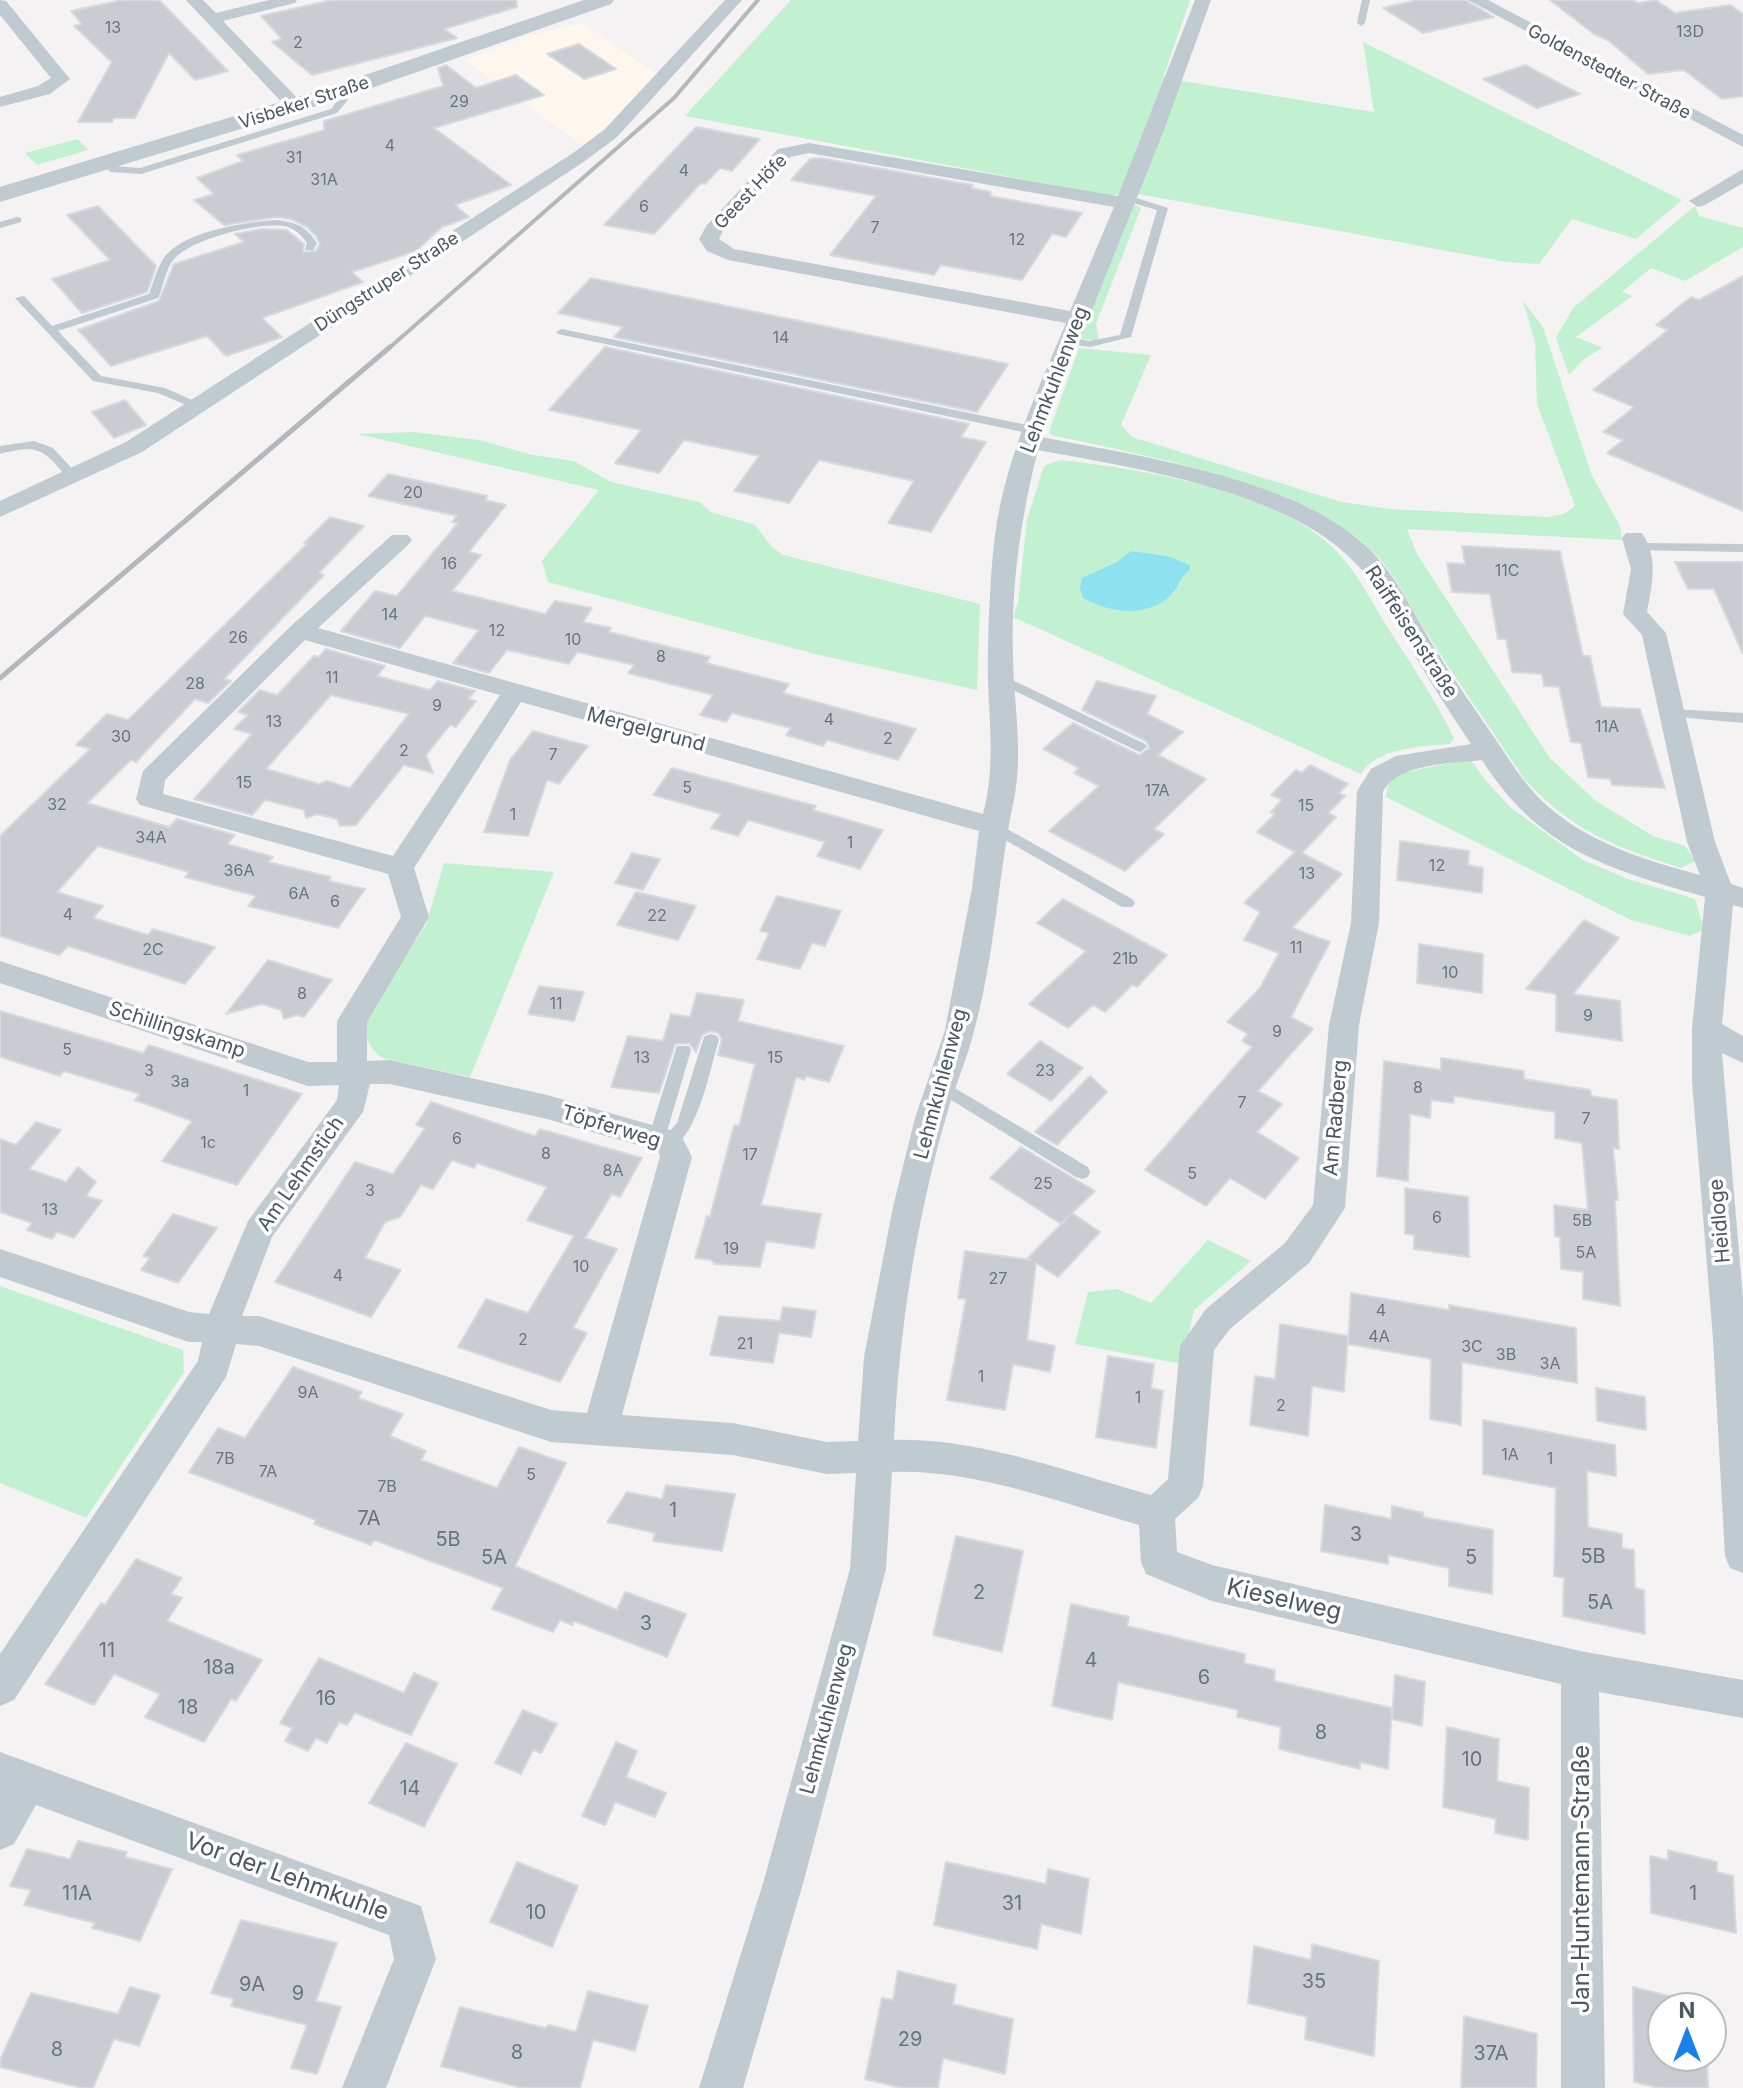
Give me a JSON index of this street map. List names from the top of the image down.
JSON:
{
  "streets": {
    "street": [
      "Goldenstedter Straße",
      "Visbeker Straße",
      "Geest Höfe",
      "Düngstruper Straße",
      "Lehmkuhlenweg",
      "Raiffeisenstraße",
      "Mergelgrund",
      "Schillingskamp",
      "Am Radberg",
      "Töpferweg",
      "Am Lehmstich",
      "Heidloge",
      "Kieselweg",
      "Vor der Lehmkuhle",
      "Jan-Huntemann-Straße"
    ]
  },
  "crossings": [
    ["Geest Höfe", "Lehmkuhlenweg"],
    ["Lehmkuhlenweg", "Raiffeisenstraße"],
    ["Lehmkuhlenweg", "Mergelgrund"],
    ["Raiffeisenstraße", "Am Radberg"],
    ["Raiffeisenstraße", "Heidloge"],
    ["Schillingskamp", "Töpferweg"],
    ["Schillingskamp", "Am Lehmstich"],
    ["Am Radberg", "Kieselweg"],
    ["Töpferweg", "Am Lehmstich"],
    ["Kieselweg", "Jan-Huntemann-Straße"]
  ],
  "house_numbers": [
    "13",
    "13D",
    "2",
    "29",
    "4",
    "31",
    "4",
    "31A",
    "6",
    "7",
    "12",
    "14",
    "20",
    "16",
    "11C",
    "14",
    "12",
    "26",
    "10",
    "8",
    "11",
    "28",
    "9",
    "4",
    "13",
    "11A",
    "30",
    "2",
    "2",
    "7",
    "15",
    "5",
    "17A",
    "32",
    "15",
    "1",
    "34A",
    "1",
    "12",
    "36A",
    "13",
    "6A",
    "6",
    "4",
    "22",
    "11",
    "2C",
    "21b",
    "10",
    "8",
    "11",
    "9",
    "9",
    "5",
    "13",
    "15",
    "3",
    "23",
    "3a",
    "8",
    "1",
    "7",
    "7",
    "6",
    "1c",
    "8",
    "17",
    "8A",
    "5",
    "25",
    "3",
    "13",
    "6",
    "5B",
    "19",
    "5A",
    "10",
    "4",
    "27",
    "4",
    "4A",
    "2",
    "21",
    "3C",
    "3B",
    "3A",
    "1",
    "9A",
    "1",
    "2",
    "1A",
    "7B",
    "1",
    "7A",
    "5",
    "7B",
    "1",
    "7A",
    "3",
    "5B",
    "5B",
    "5A",
    "5",
    "2",
    "5A",
    "3",
    "11",
    "4",
    "18a",
    "6",
    "16",
    "18",
    "8",
    "10",
    "14",
    "11A",
    "1",
    "31",
    "10",
    "35",
    "9A",
    "9",
    "29",
    "8",
    "8",
    "37A"
  ],
  "north": "top"
}
